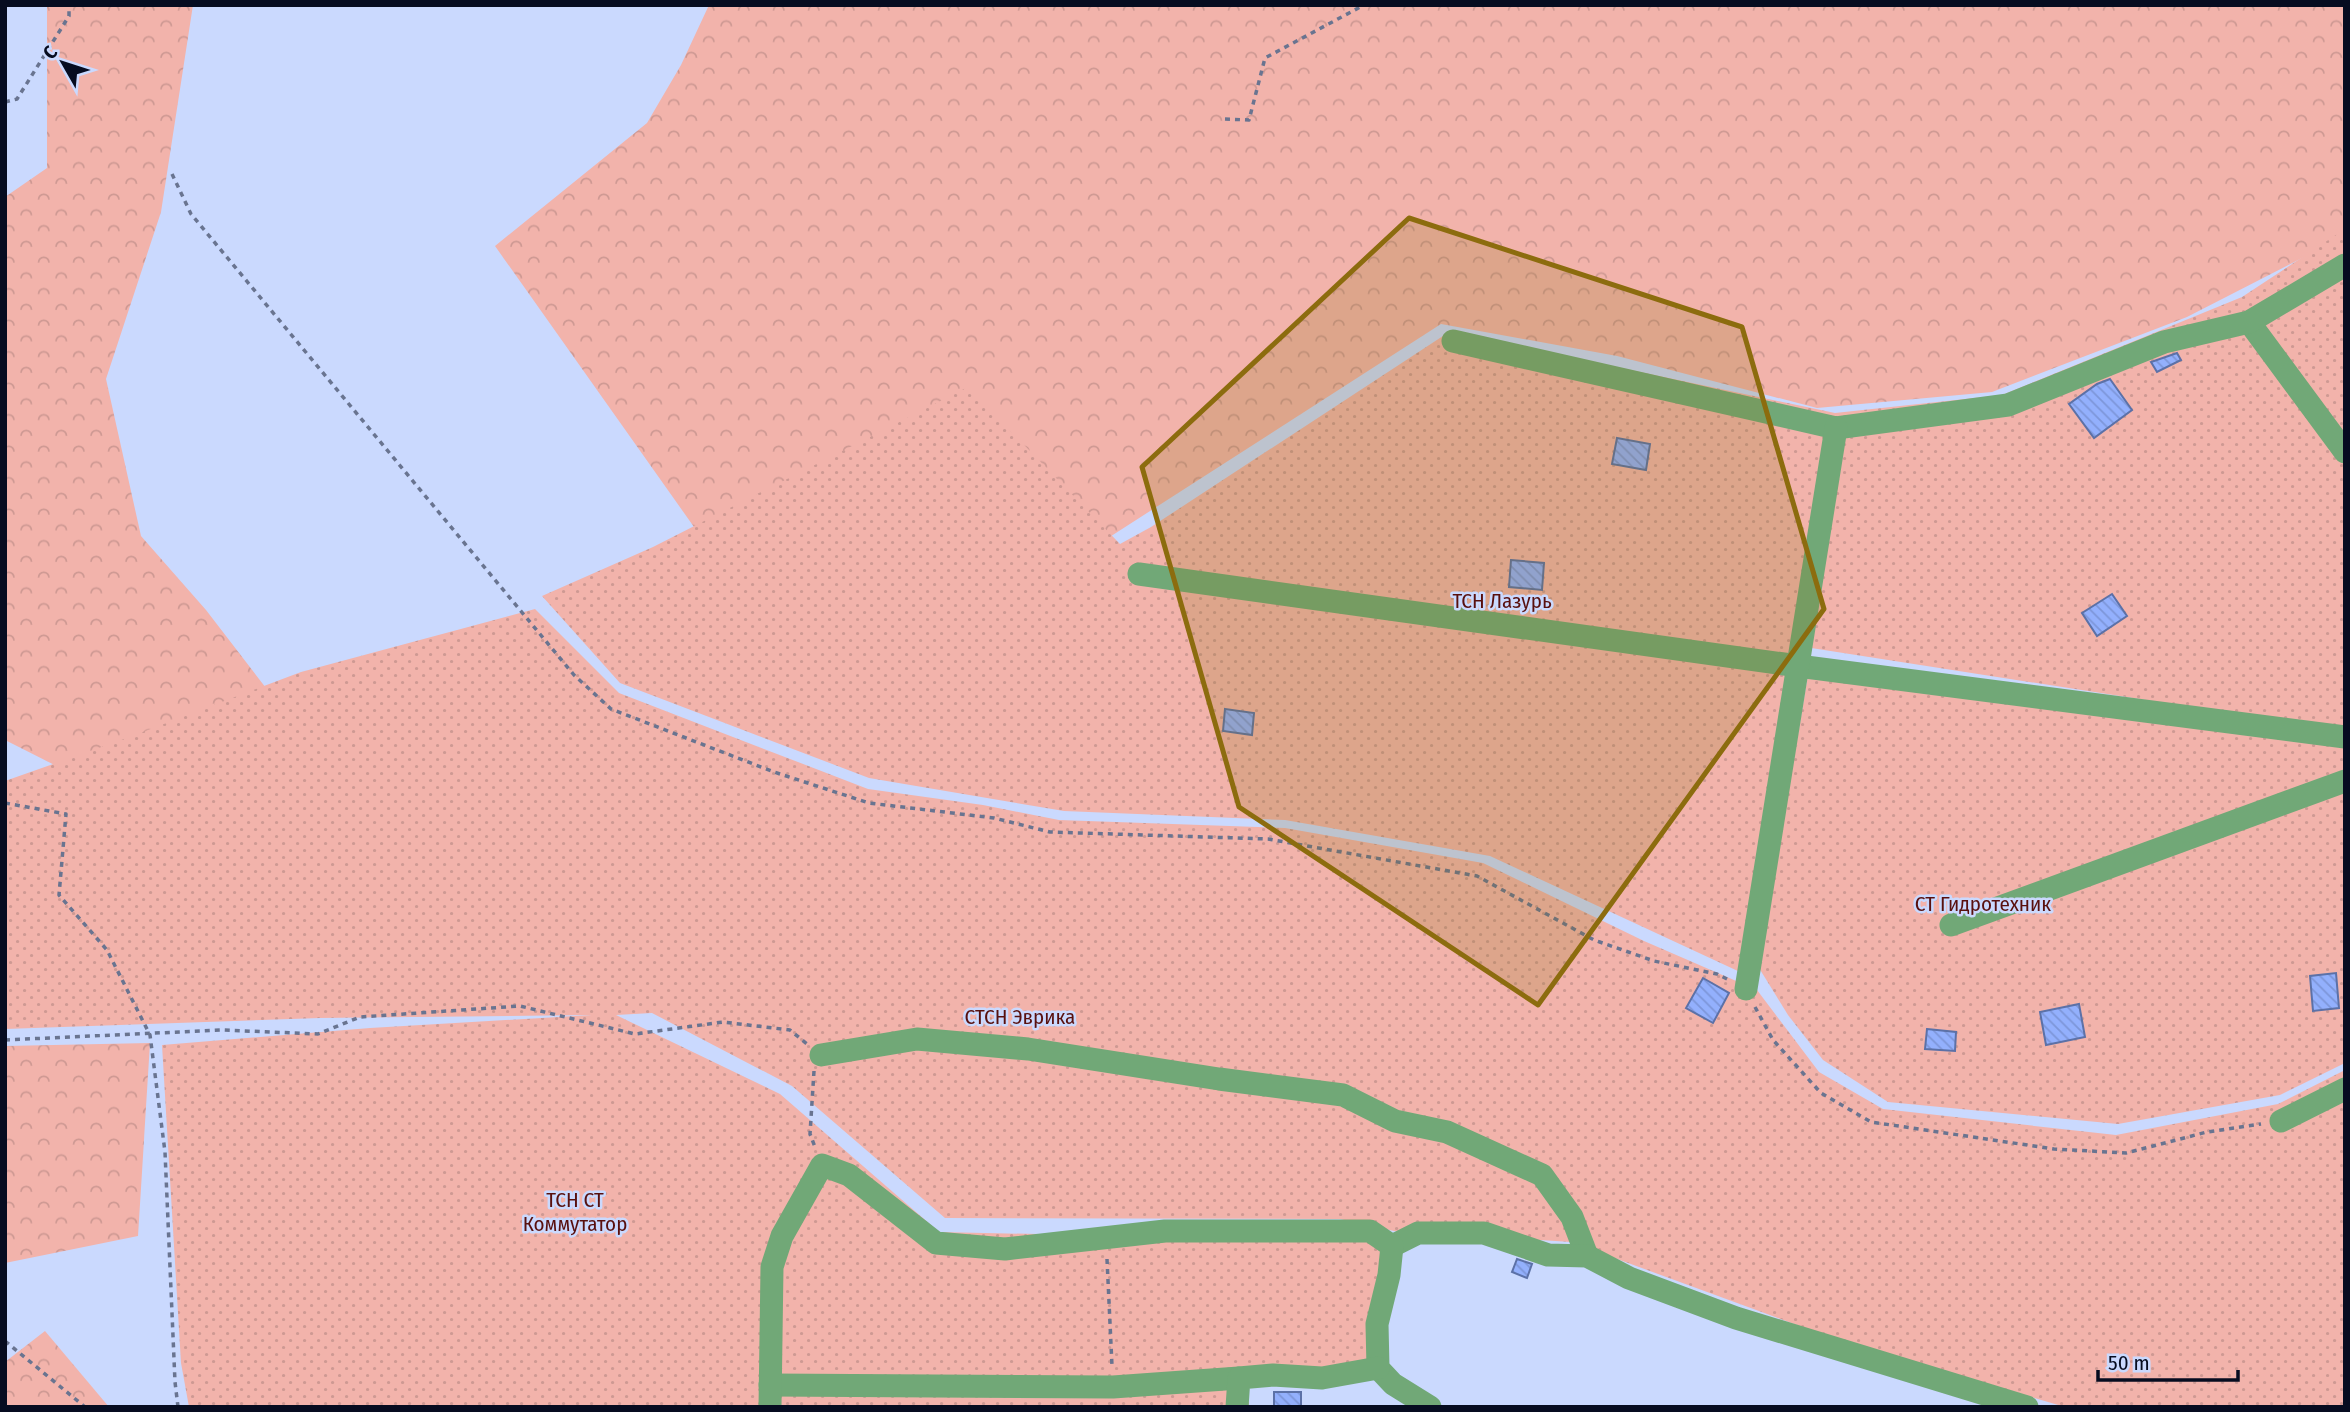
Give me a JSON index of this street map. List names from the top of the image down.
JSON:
{
  "parks": [
    "ТСН Лазурь",
    "СТ Гидротехник",
    "СТСН Эврика",
    "ТСН СТ Коммутатор"
  ],
  "scale_bar": "50 m",
  "north": "top left"
}
